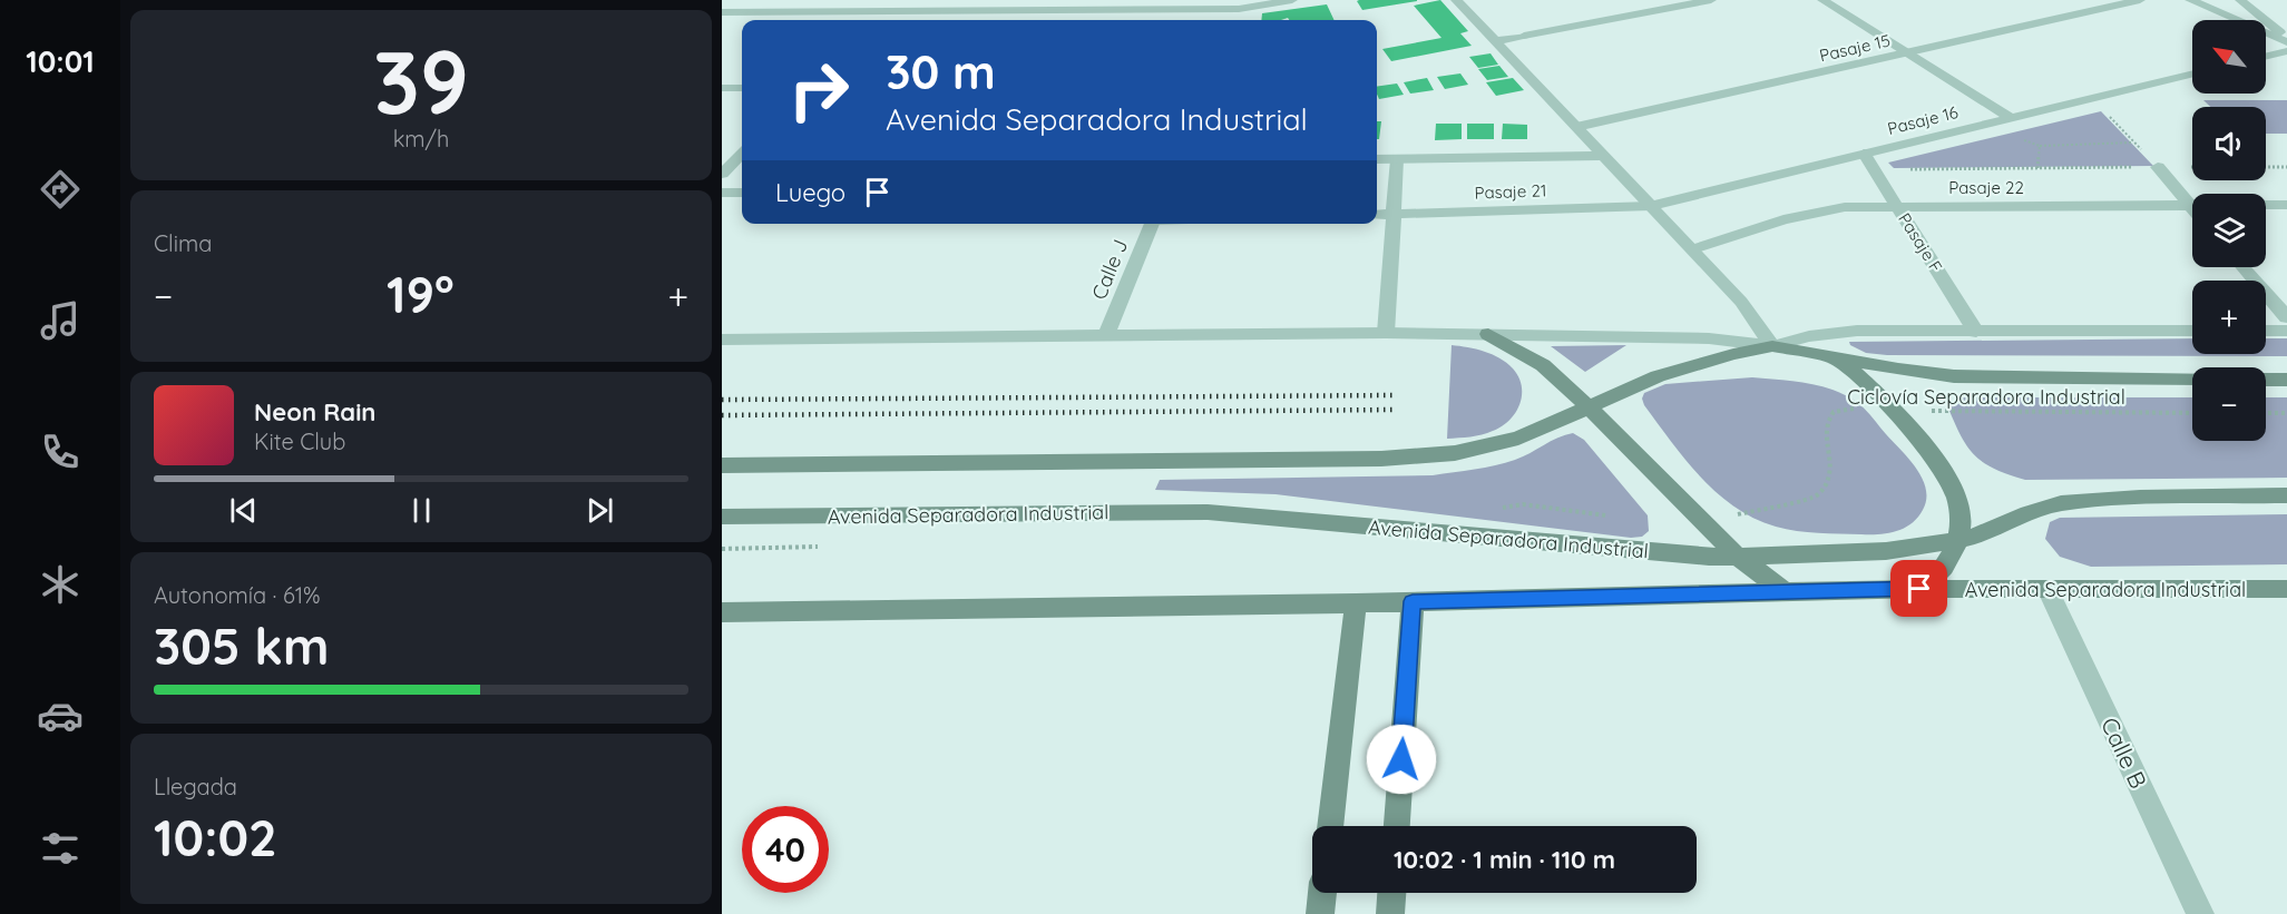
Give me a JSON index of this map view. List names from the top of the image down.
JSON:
{
  "streets": {
    "main road": ["Avenida Separadora Industrial"],
    "street": [
      "Pasaje 15",
      "Pasaje 16",
      "Pasaje 22",
      "Pasaje 21",
      "Pasaje F",
      "Calle J",
      "Calle B"
    ],
    "path": ["Ciclovía Separadora Industrial"]
  },
  "crossings": [
    ["Pasaje 16", "Pasaje 21"],
    ["Pasaje 16", "Pasaje F"],
    ["Pasaje 22", "Pasaje F"],
    ["Avenida Separadora Industrial", "Calle B"]
  ],
  "north": "top left",
  "page": {
    "tabs": "10:01",
    "tile": [
      ["39", "km/h"],
      "Clima",
      ["Autonomía · 61%", "305 km"],
      ["Llegada", "10:02"]
    ],
    "map_buttons": ["+", "−"],
    "turn": ["30 m", "Avenida Separadora Industrial"],
    "then": "Luego",
    "heat": ["−", "19°", "+"],
    "song": ["Neon Rain", "Kite Club"],
    "limit": "40",
    "trip": "10:02 · 1 min · 110 m"
  }
}
